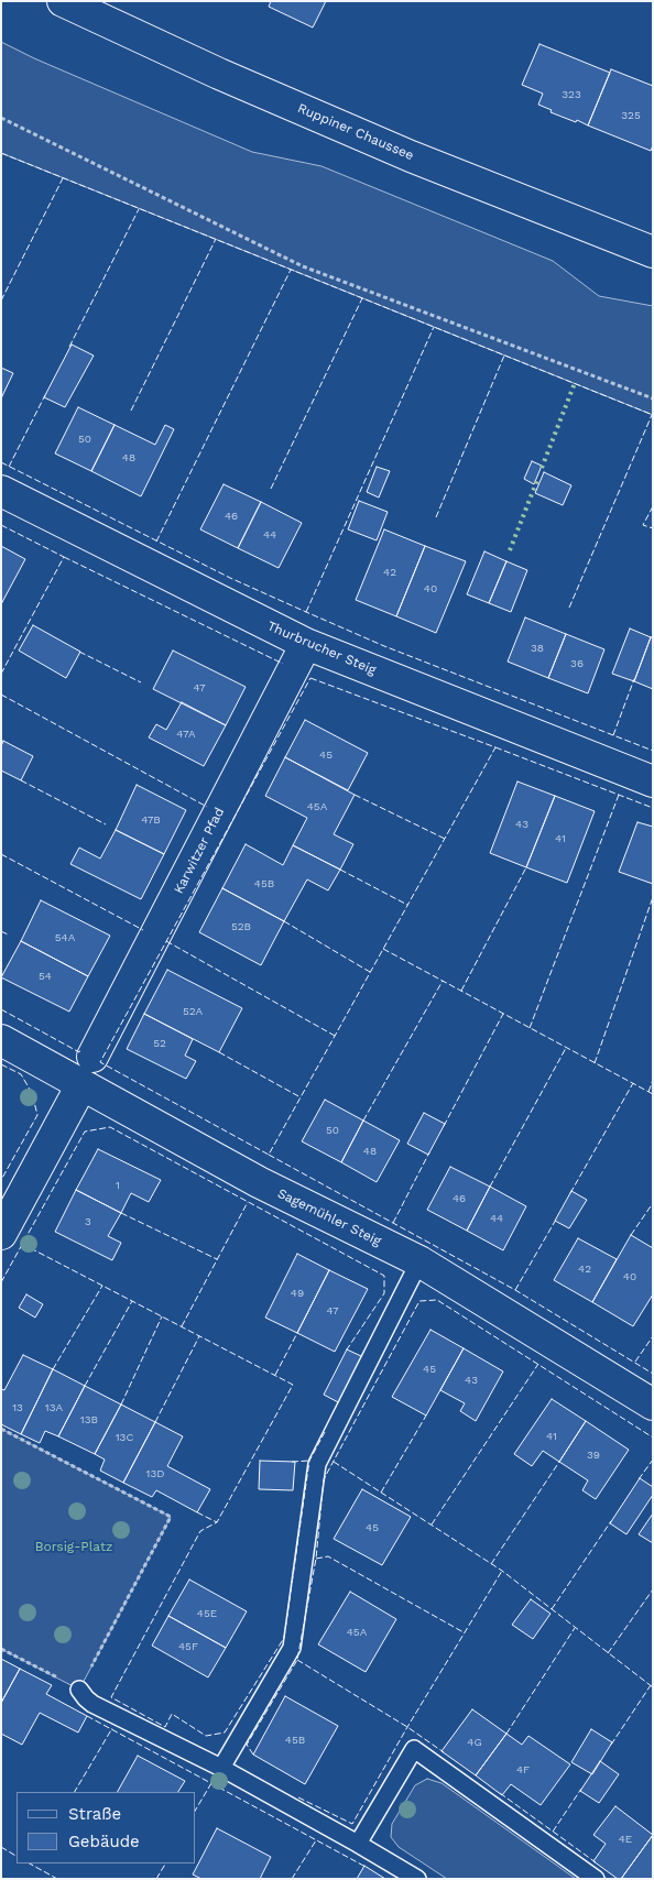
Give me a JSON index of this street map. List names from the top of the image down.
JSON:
{
  "streets": {
    "street": [
      "Ruppiner Chaussee",
      "Thurbrucher Steig",
      "Karwitzer Pfad",
      "Sagemühler Steig"
    ]
  },
  "crossings": [
    ["Thurbrucher Steig", "Karwitzer Pfad"]
  ],
  "parks": ["Borsig-Platz"],
  "house_numbers": [
    "323",
    "325",
    "50",
    "48",
    "46",
    "44",
    "42",
    "40",
    "38",
    "36",
    "47",
    "47A",
    "45",
    "45A",
    "47B",
    "43",
    "41",
    "45B",
    "52B",
    "54A",
    "54",
    "52A",
    "52",
    "50",
    "48",
    "1",
    "46",
    "44",
    "3",
    "42",
    "40",
    "49",
    "47",
    "45",
    "43",
    "13",
    "13A",
    "13B",
    "41",
    "13C",
    "39",
    "13D",
    "45",
    "45E",
    "45A",
    "45F",
    "45B",
    "4G",
    "4F",
    "4E"
  ],
  "legend": ["Straße", "Gebäude"]
}
